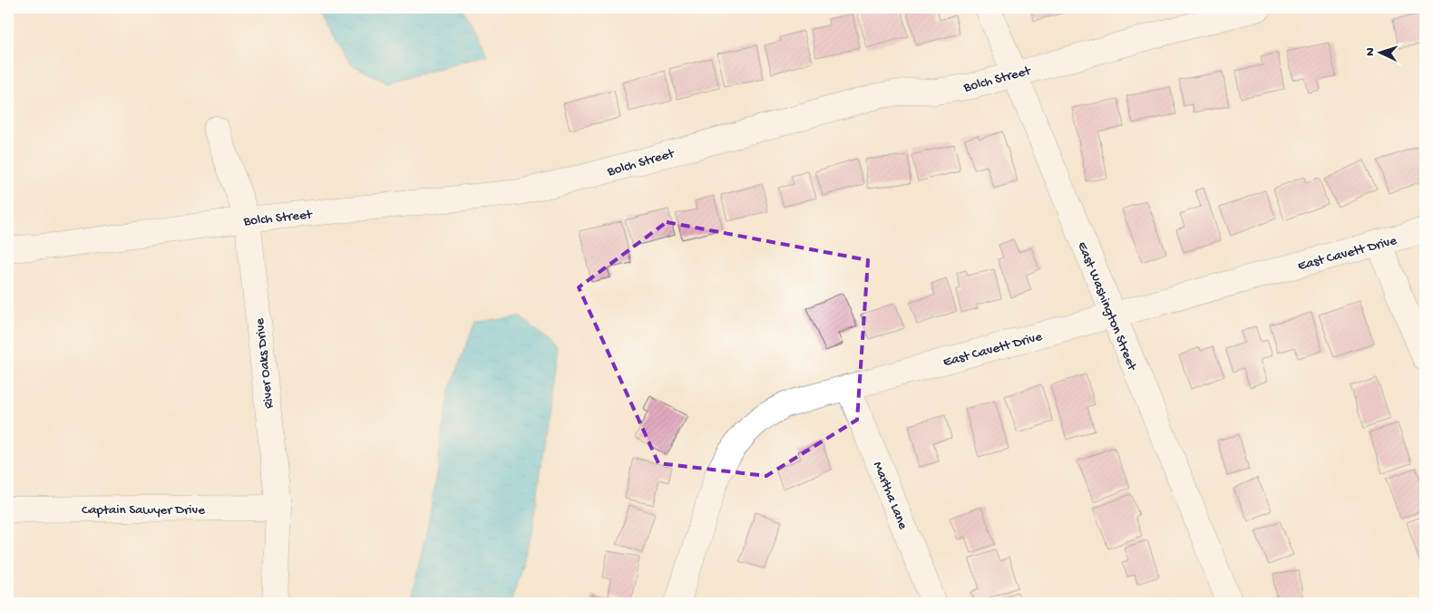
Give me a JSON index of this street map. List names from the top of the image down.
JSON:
{
  "streets": {
    "street": [
      "Bolch Street",
      "East Cavett Drive",
      "East Washington Street",
      "River Oaks Drive",
      "Martha Lane",
      "Captain Sawyer Drive"
    ]
  },
  "crossings": [
    ["Bolch Street", "East Washington Street"],
    ["Bolch Street", "River Oaks Drive"],
    ["East Cavett Drive", "East Washington Street"],
    ["East Cavett Drive", "Martha Lane"],
    ["River Oaks Drive", "Captain Sawyer Drive"]
  ],
  "north": "left"
}
